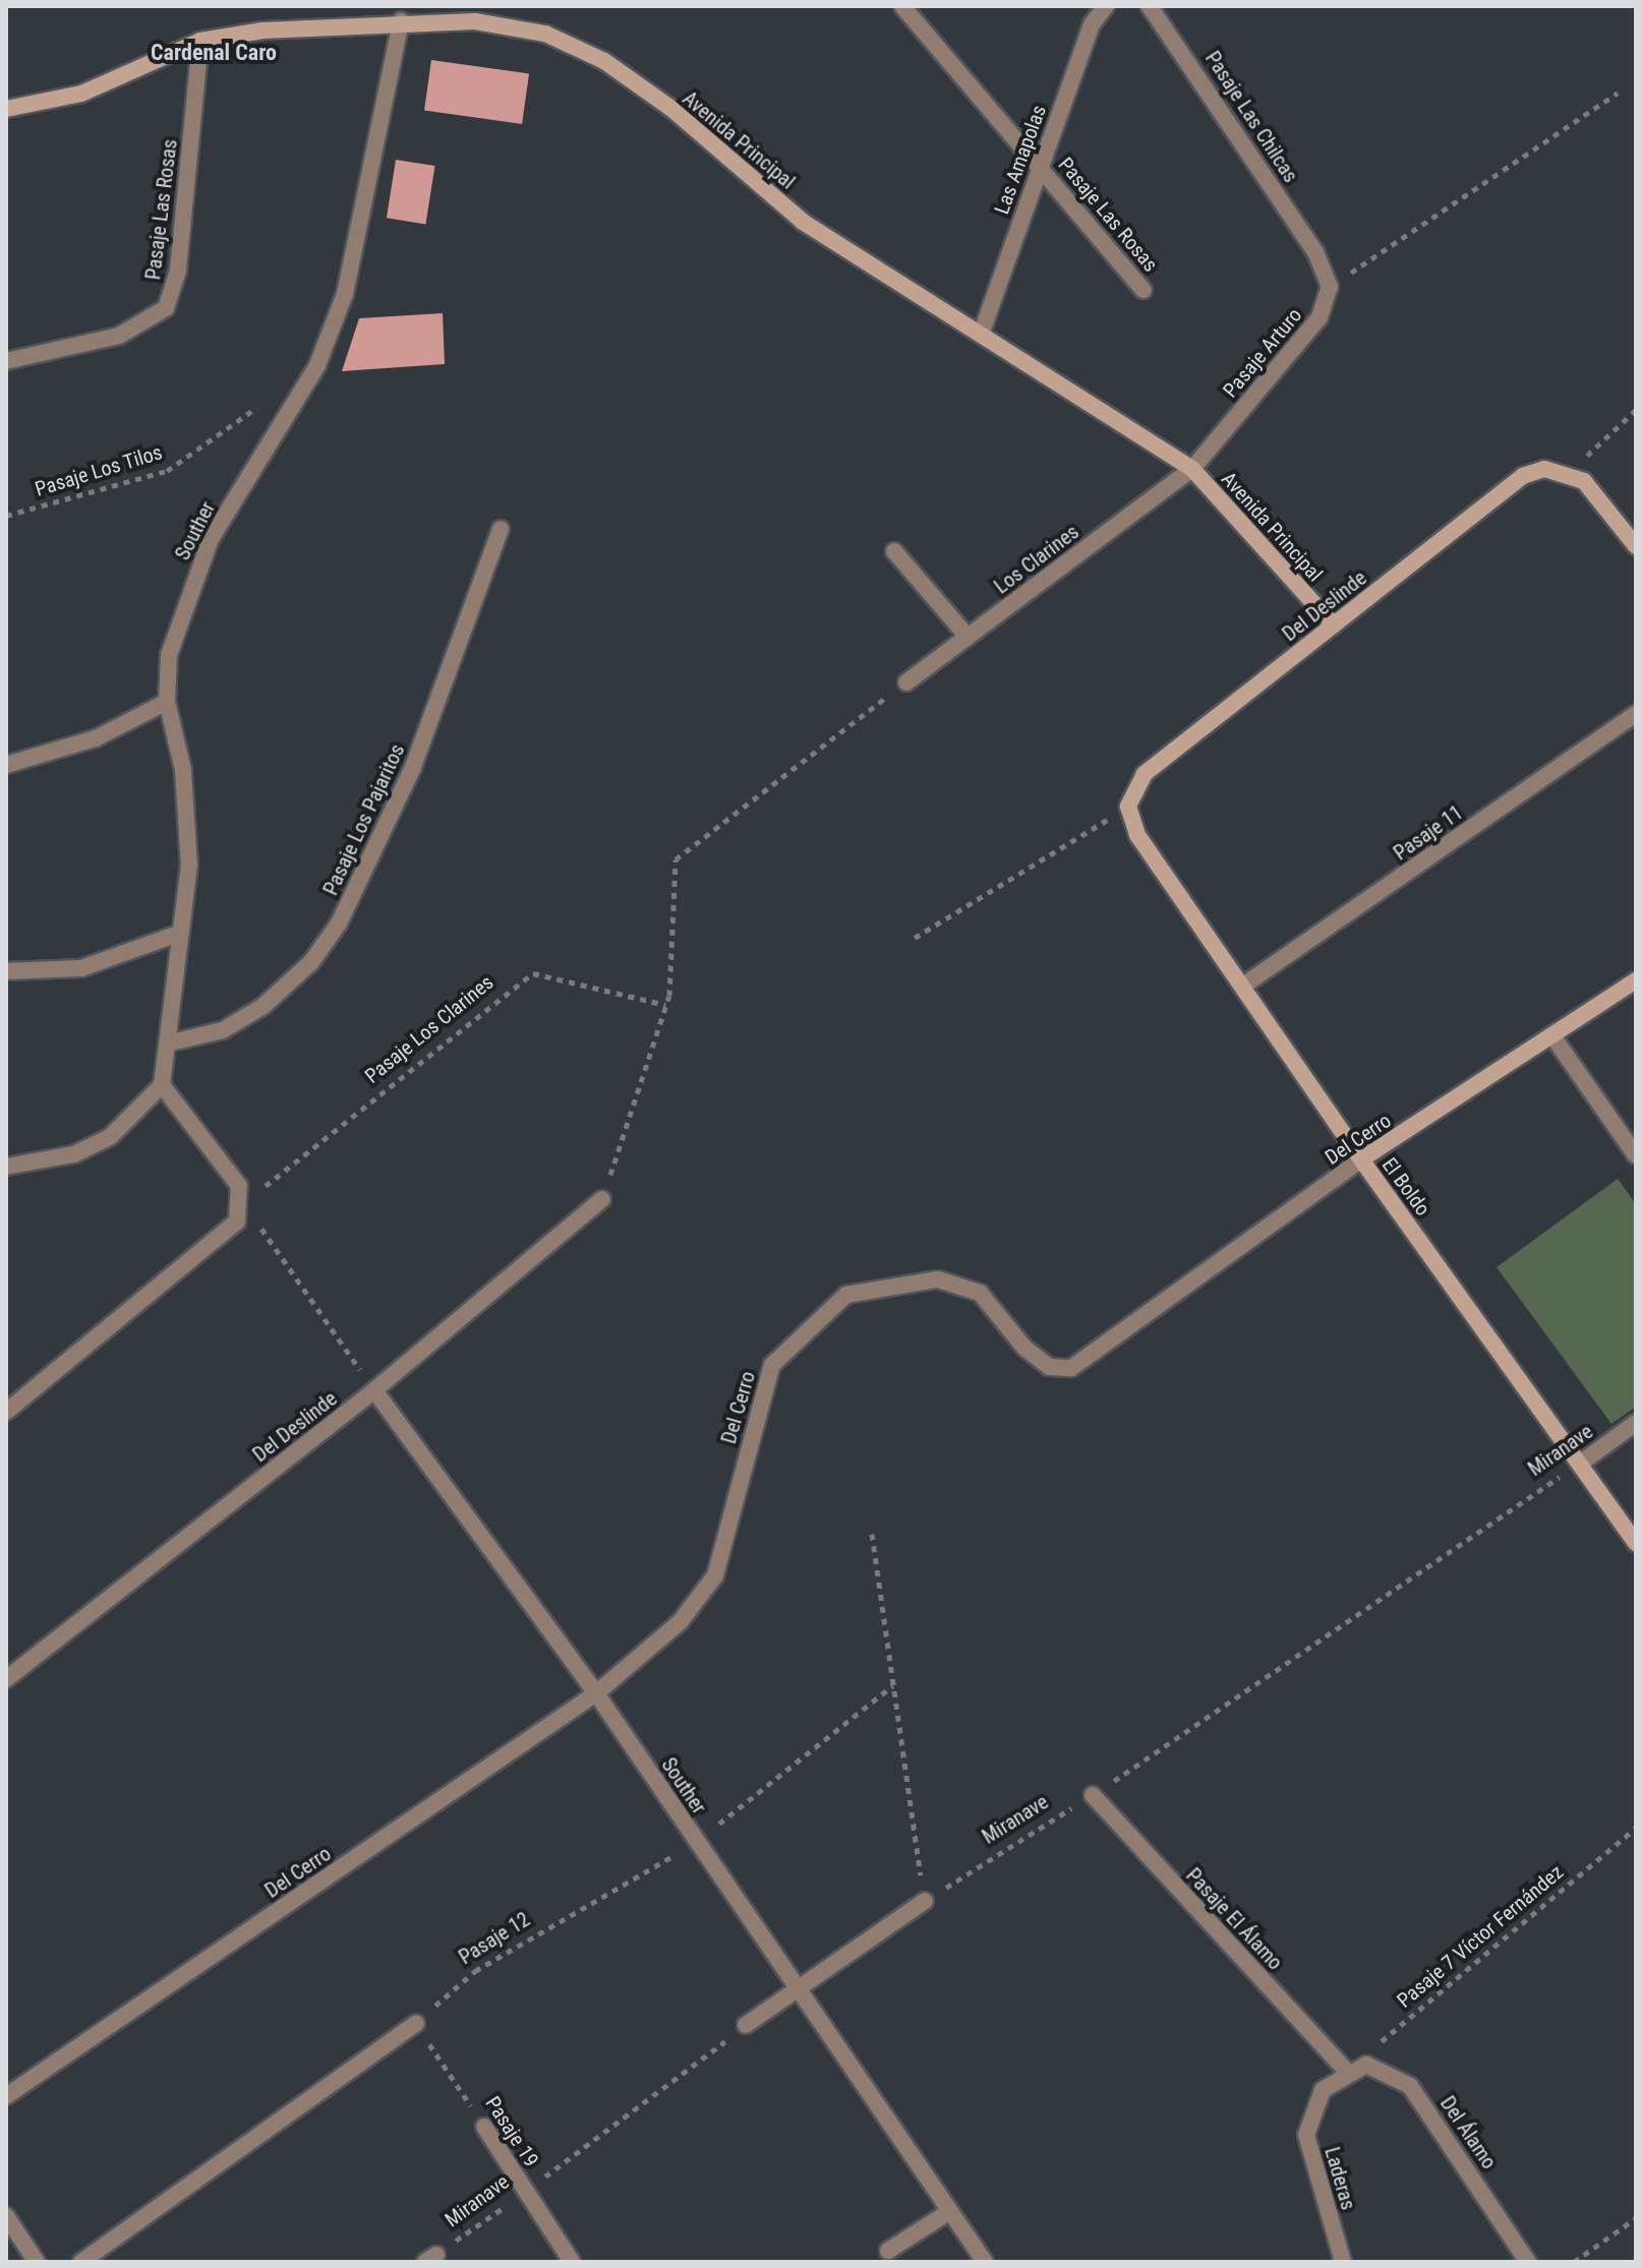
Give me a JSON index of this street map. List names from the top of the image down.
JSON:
{
  "streets": {
    "street": [
      "Pasaje Las Chilcas",
      "Avenida Principal",
      "Las Amapolas",
      "Pasaje Las Rosas",
      "Pasaje Arturo",
      "Souther",
      "Los Clarines",
      "Del Deslinde",
      "Pasaje Los Pajaritos",
      "Pasaje 11",
      "Del Cerro",
      "El Boldo",
      "Miranave",
      "Pasaje El Álamo",
      "Pasaje 19",
      "Del Álamo",
      "Laderas"
    ],
    "path": [
      "Pasaje Los Tilos",
      "Pasaje Los Clarines",
      "Pasaje 7 Víctor Fernández",
      "Pasaje 12"
    ]
  },
  "crossings": [
    ["Pasaje Las Chilcas", "Pasaje Arturo"],
    ["Avenida Principal", "Las Amapolas"],
    ["Avenida Principal", "Pasaje Las Rosas"],
    ["Avenida Principal", "Pasaje Arturo"],
    ["Avenida Principal", "Souther"],
    ["Avenida Principal", "Los Clarines"],
    ["Avenida Principal", "Del Deslinde"],
    ["Las Amapolas", "Pasaje Las Rosas"],
    ["Pasaje Arturo", "Los Clarines"],
    ["Souther", "Del Deslinde"],
    ["Souther", "Pasaje Los Pajaritos"],
    ["Souther", "Del Cerro"],
    ["Souther", "Pasaje 12"],
    ["Del Deslinde", "El Boldo"],
    ["Pasaje 11", "El Boldo"],
    ["Del Cerro", "El Boldo"],
    ["El Boldo", "Miranave"],
    ["Miranave", "Pasaje El Álamo"],
    ["Miranave", "Pasaje 19"],
    ["Pasaje El Álamo", "Pasaje 7 Víctor Fernández"],
    ["Pasaje El Álamo", "Del Álamo"],
    ["Pasaje El Álamo", "Laderas"],
    ["Pasaje 7 Víctor Fernández", "Del Álamo"],
    ["Pasaje 7 Víctor Fernández", "Laderas"],
    ["Pasaje 12", "Pasaje 19"],
    ["Del Álamo", "Laderas"]
  ],
  "districts": ["Cardenal Caro"]
}
